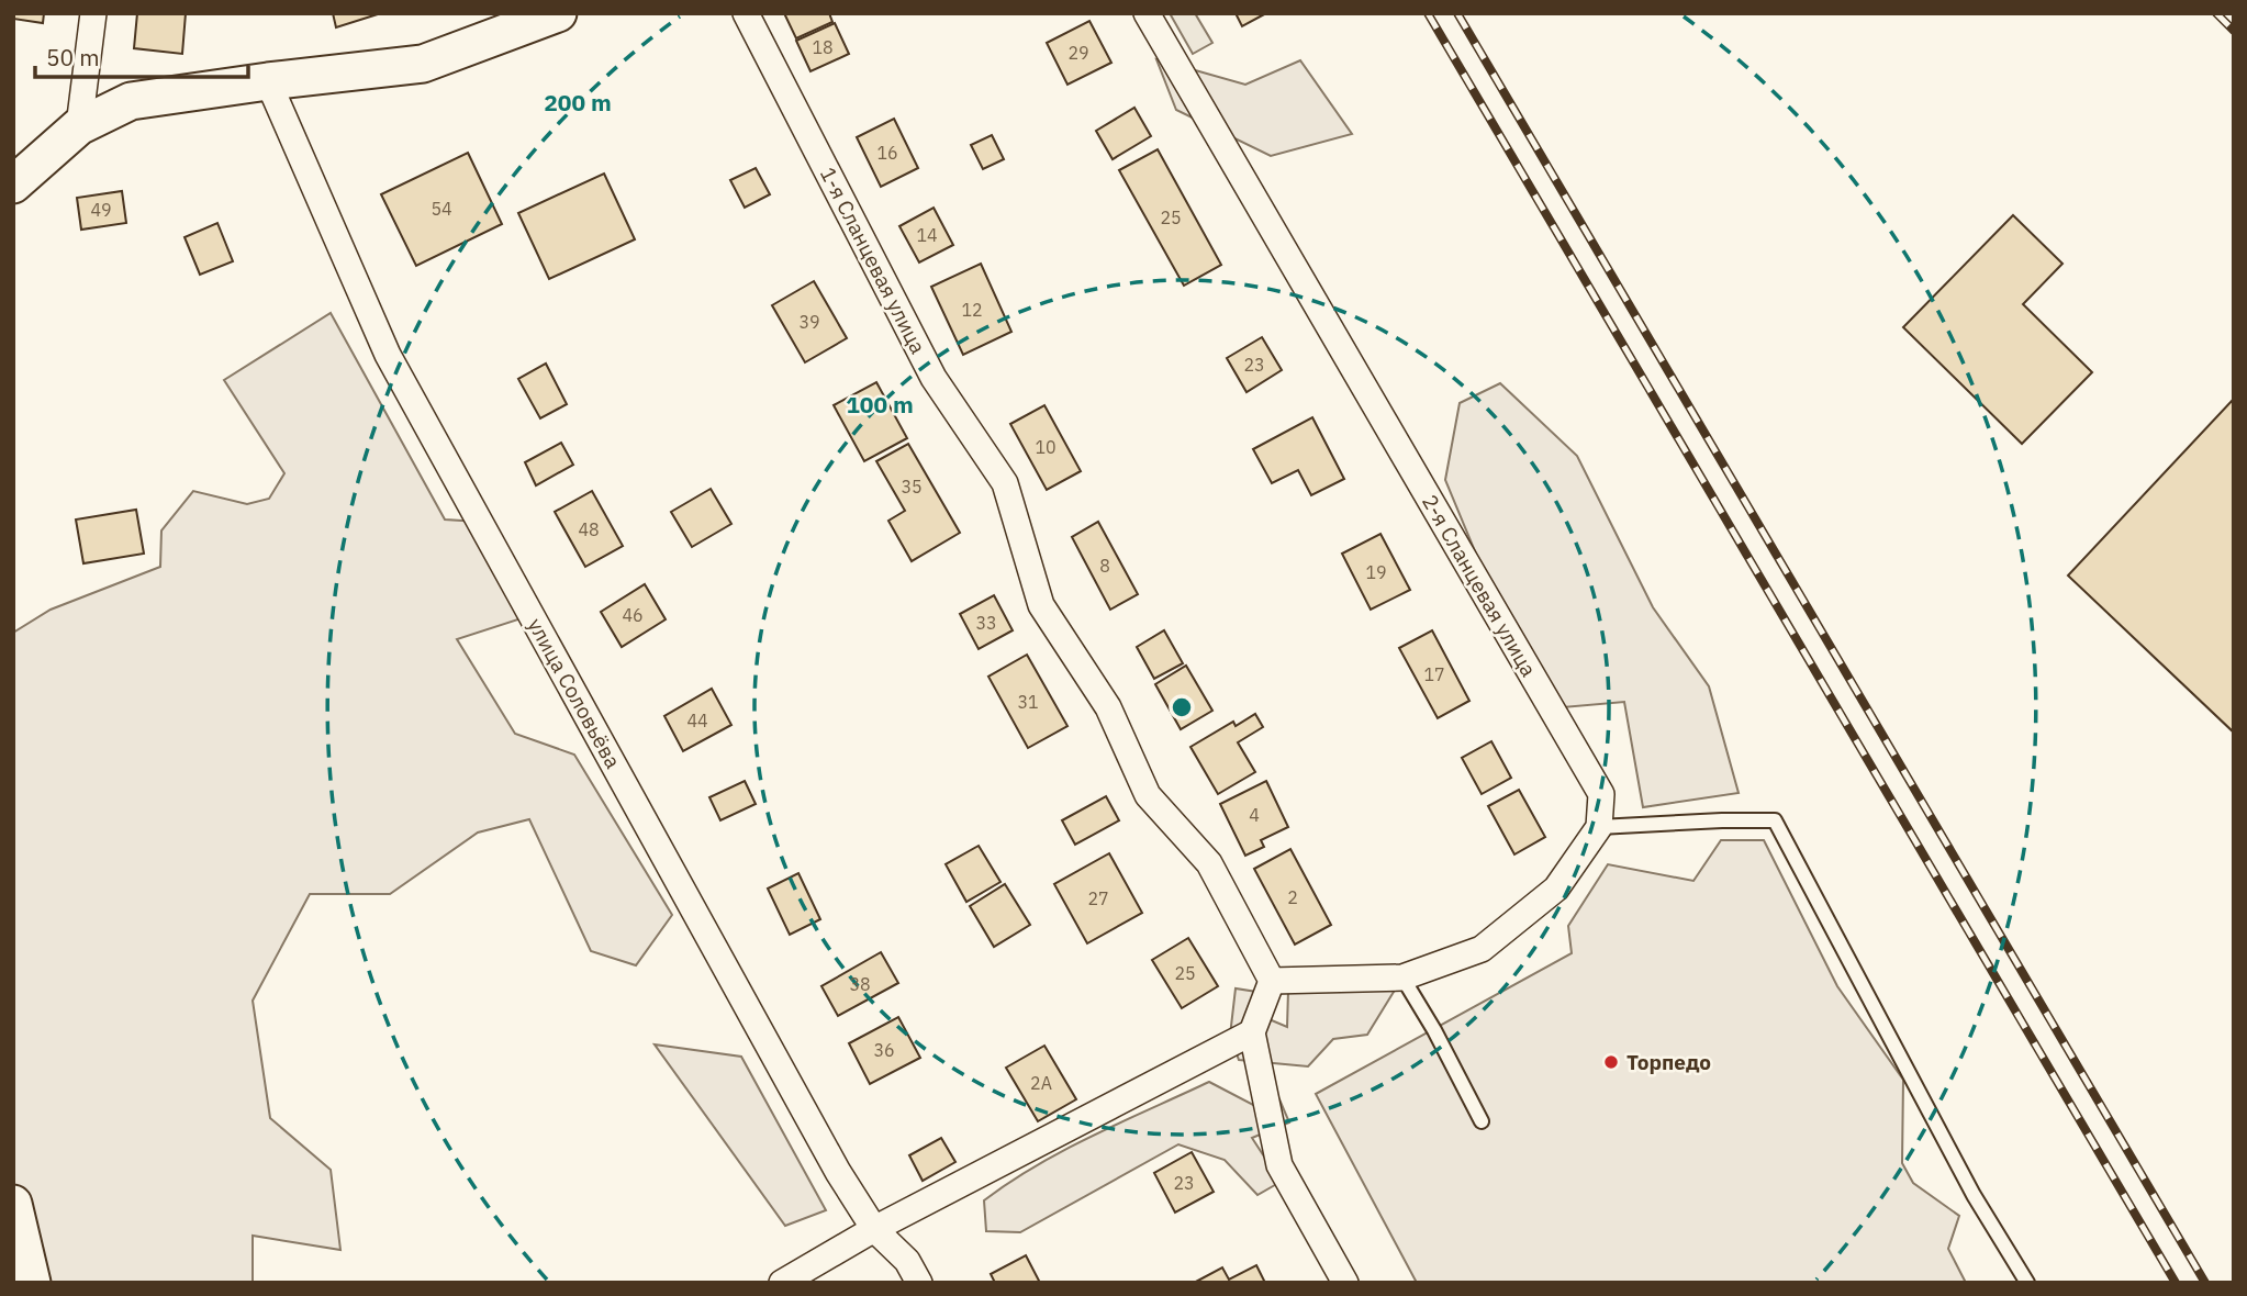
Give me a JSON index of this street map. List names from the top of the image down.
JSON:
{
  "streets": {
    "street": ["1-я Сланцевая улица", "2-я Сланцевая улица", "улица Соловьёва"]
  },
  "places": ["Торпедо"],
  "house_numbers": [
    "18",
    "29",
    "16",
    "54",
    "49",
    "25",
    "14",
    "12",
    "39",
    "23",
    "10",
    "35",
    "48",
    "8",
    "19",
    "46",
    "33",
    "17",
    "31",
    "44",
    "4",
    "2",
    "27",
    "25",
    "38",
    "36",
    "2А",
    "23"
  ],
  "scale_bar": "50 m",
  "rings": ["200 m", "100 m"]
}
